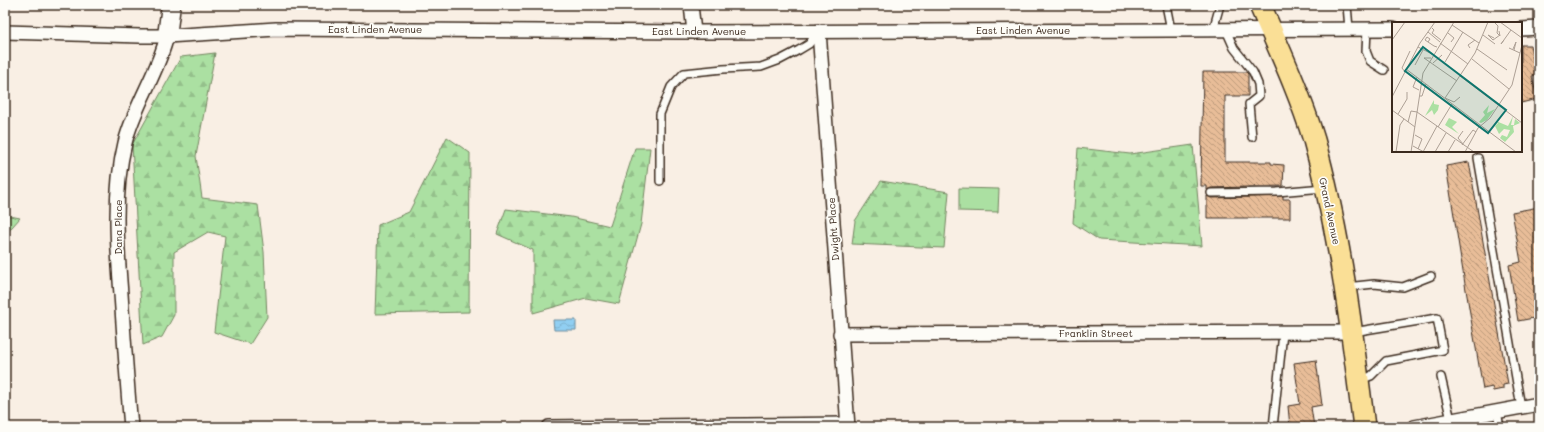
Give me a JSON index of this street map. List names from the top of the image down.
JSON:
{
  "streets": {
    "main road": ["Grand Avenue"],
    "street": [
      "East Linden Avenue",
      "Dana Place",
      "Dwight Place",
      "Franklin Street"
    ]
  },
  "crossings": [
    ["East Linden Avenue", "Grand Avenue"],
    ["East Linden Avenue", "Dana Place"],
    ["East Linden Avenue", "Dwight Place"],
    ["Grand Avenue", "Franklin Street"],
    ["Dwight Place", "Franklin Street"]
  ]
}
